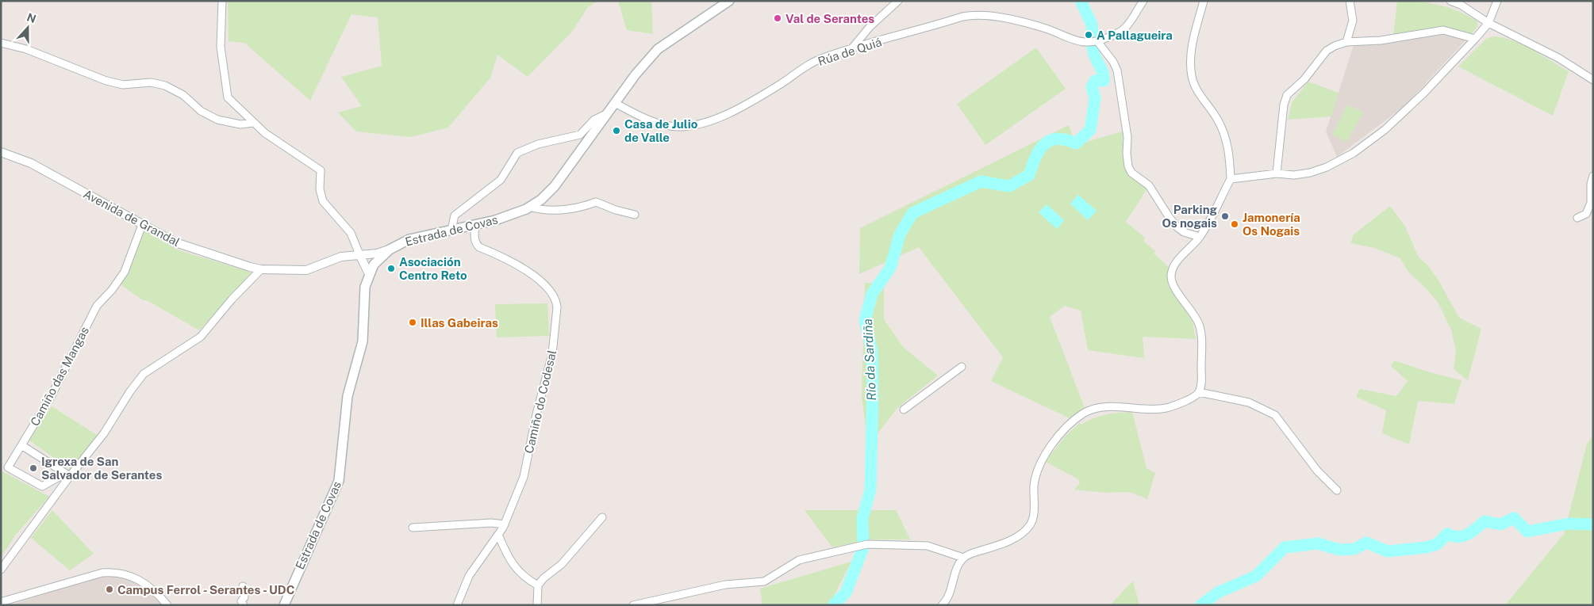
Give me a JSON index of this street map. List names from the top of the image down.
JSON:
{
  "streets": {
    "main road": ["Estrada de Covas"],
    "street": [
      "Rúa de Quiá",
      "Avenida de Grandal",
      "Camiño das Mangas",
      "Camiño do Codesal"
    ]
  },
  "crossings": [
    ["Rúa de Quiá", "Estrada de Covas"],
    ["Avenida de Grandal", "Estrada de Covas"],
    ["Avenida de Grandal", "Camiño das Mangas"],
    ["Estrada de Covas", "Camiño do Codesal"]
  ],
  "water": ["Río da Sardiña"],
  "places": [
    "Val de Serantes",
    "A Pallagueira",
    "Casa de Julio de Valle",
    "Parking Os nogais",
    "Jamonería Os Nogais",
    "Asociación Centro Reto",
    "Illas Gabeiras",
    "Igrexa de San Salvador de Serantes",
    "Campus Ferrol - Serantes - UDC"
  ],
  "north": "top"
}
